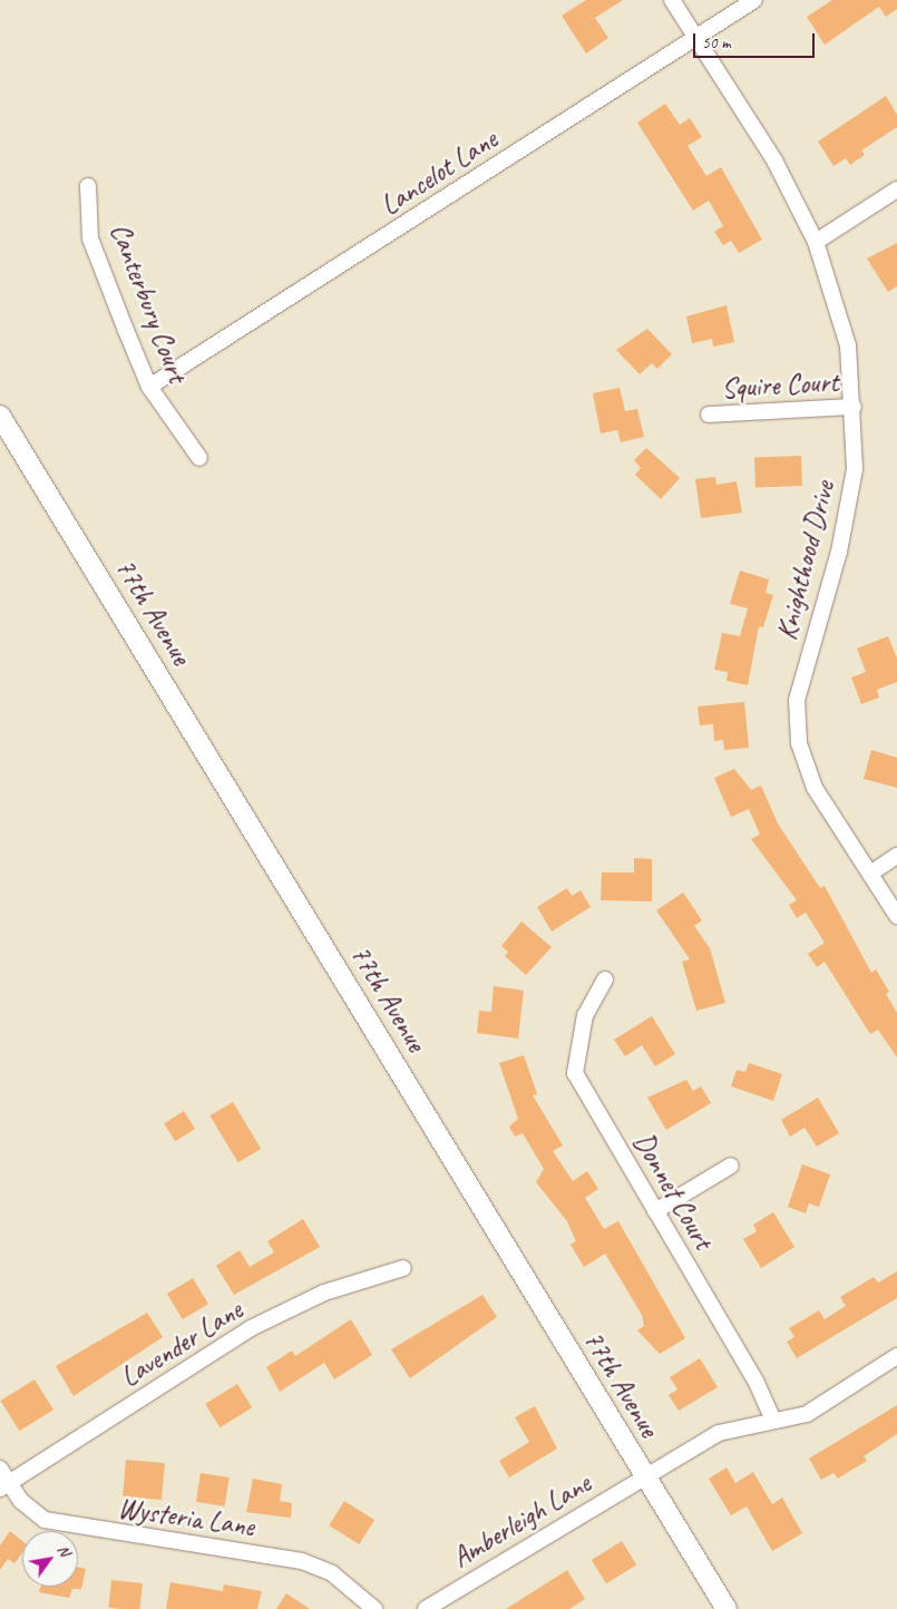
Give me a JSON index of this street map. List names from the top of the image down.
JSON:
{
  "streets": {
    "street": [
      "Lancelot Lane",
      "Canterbury Court",
      "Squire Court",
      "Knighthood Drive",
      "77th Avenue",
      "Donnet Court",
      "Lavender Lane",
      "Wysteria Lane",
      "Amberleigh Lane"
    ]
  },
  "crossings": [
    ["Lancelot Lane", "Canterbury Court"],
    ["Lancelot Lane", "Knighthood Drive"],
    ["Squire Court", "Knighthood Drive"],
    ["77th Avenue", "Amberleigh Lane"],
    ["Donnet Court", "Amberleigh Lane"],
    ["Lavender Lane", "Wysteria Lane"]
  ],
  "scale_bar": "50 m",
  "north": "top right"
}
